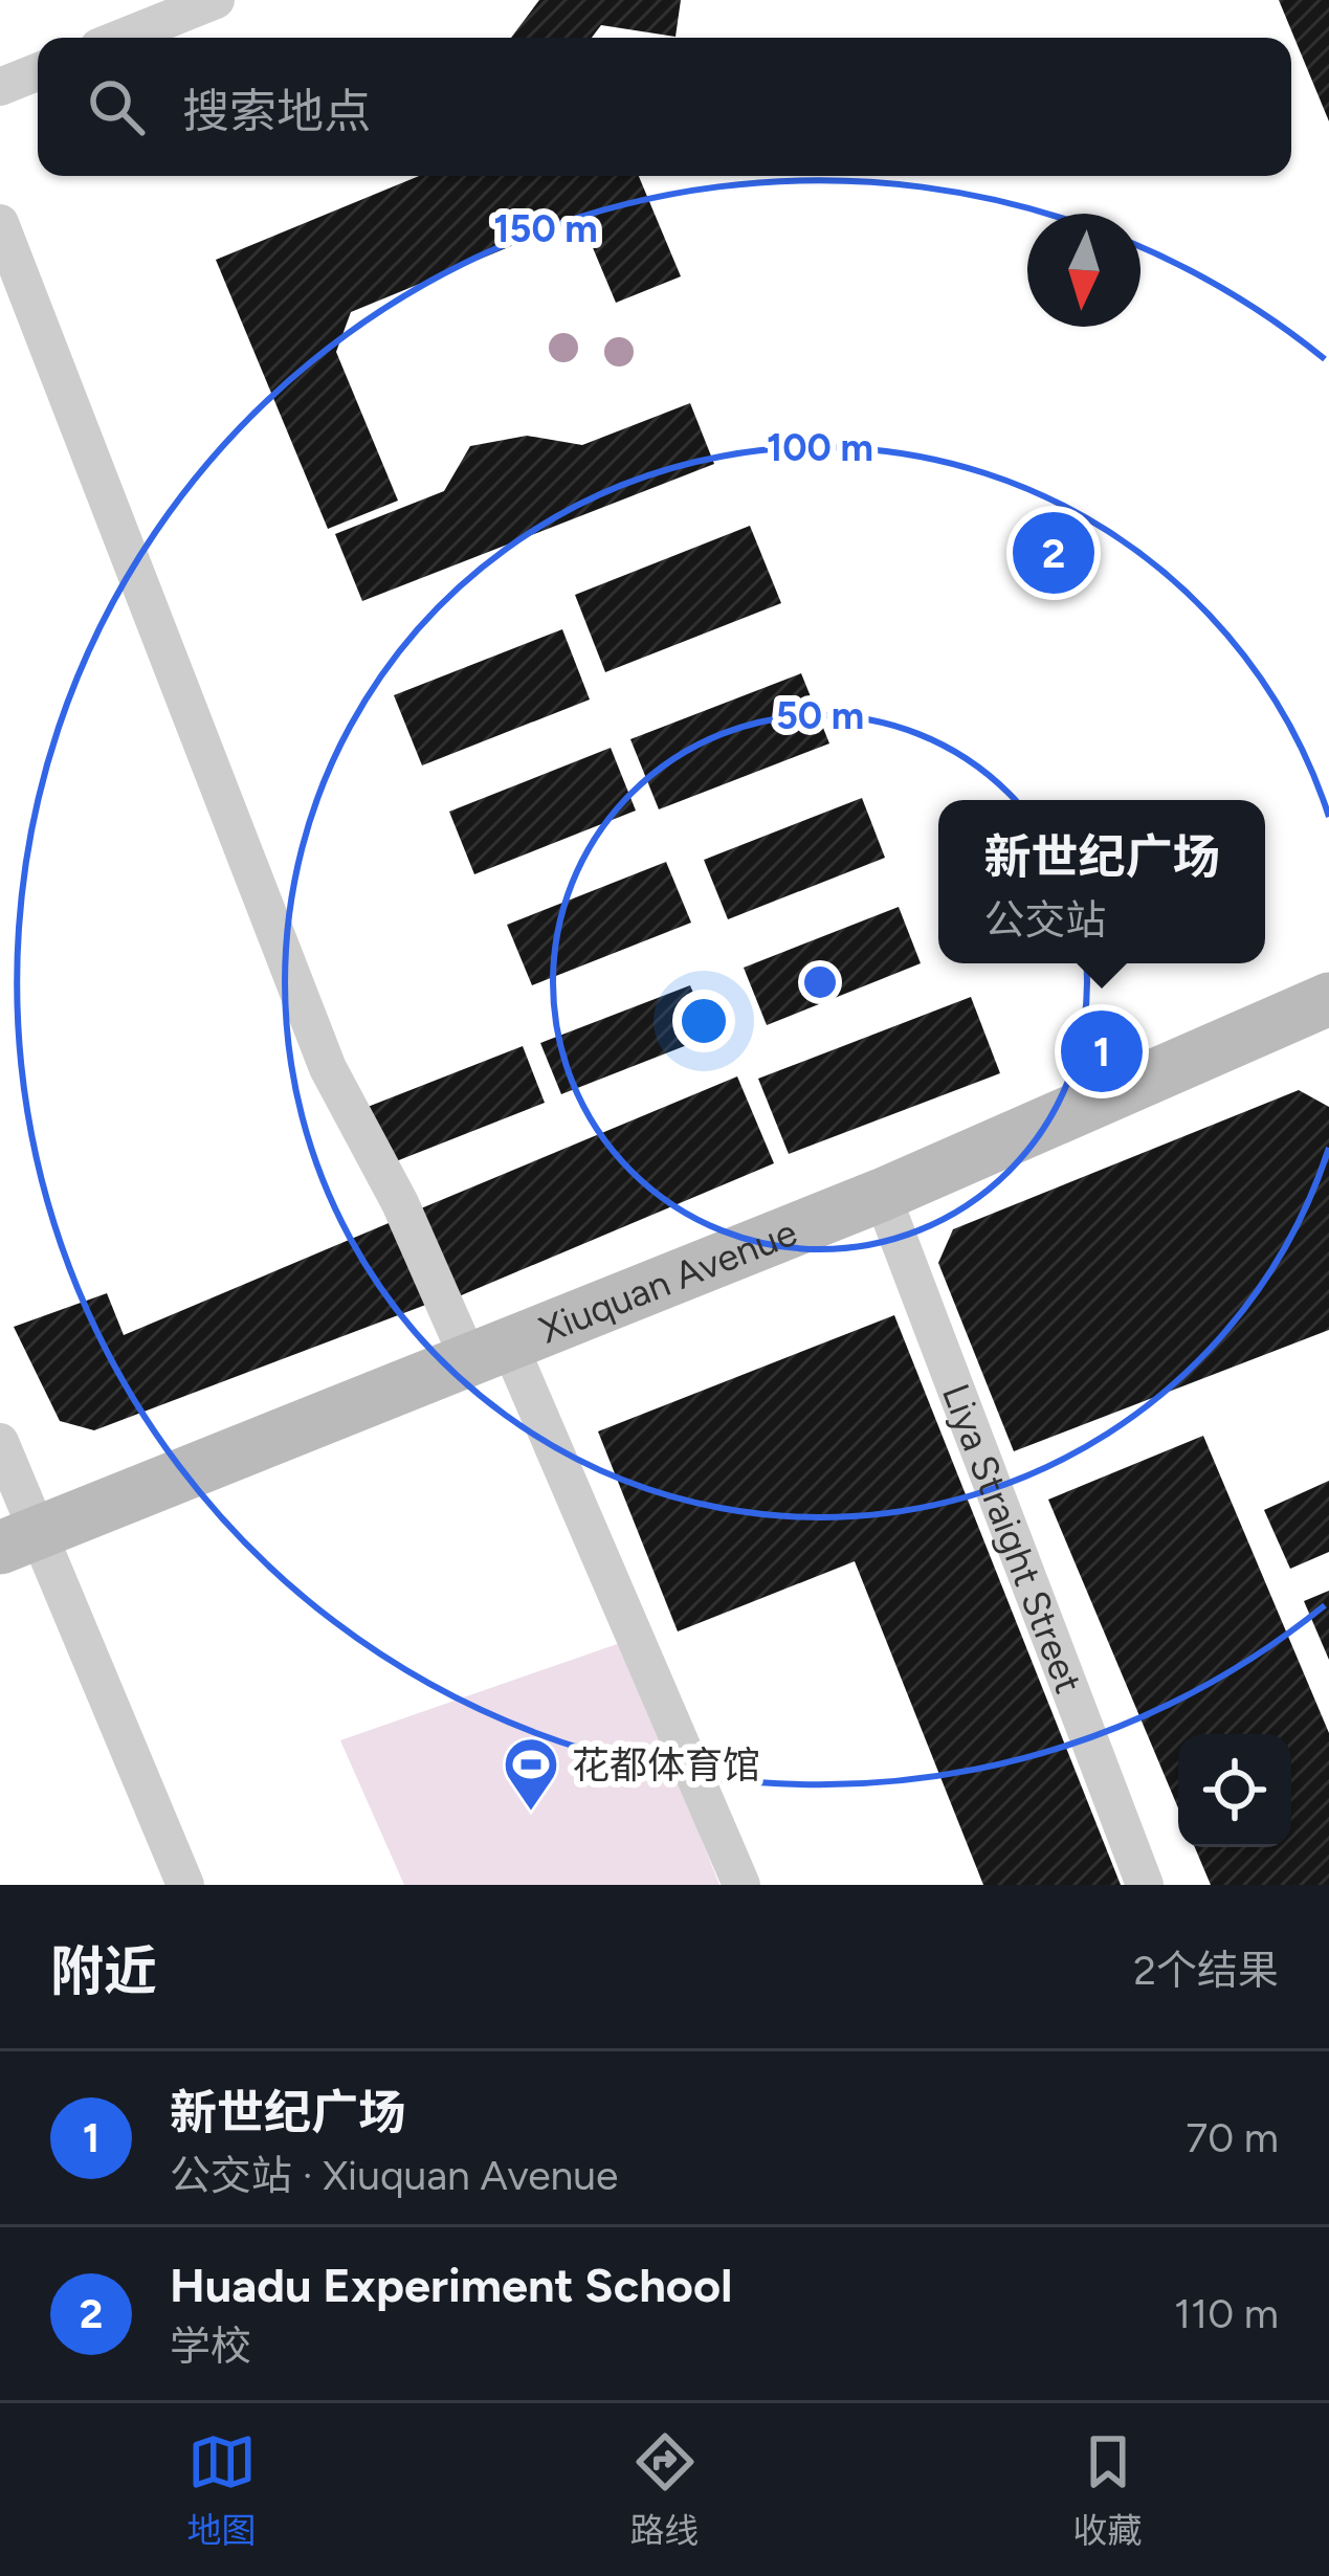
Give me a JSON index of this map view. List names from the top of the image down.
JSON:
{
  "streets": {
    "street": ["Xiuquan Avenue", "Liya Straight Street"]
  },
  "crossings": [
    ["Xiuquan Avenue", "Liya Straight Street"]
  ],
  "places": {
    "sports": ["花都体育馆"]
  },
  "north": "bottom",
  "page": {
    "search": "搜索地点",
    "pins": ["2", "1"],
    "popup": ["新世纪广场", "公交站"],
    "heading": ["附近", "2个结果"],
    "list": [
      {
        "mark": "1",
        "name": "新世纪广场",
        "note": "公交站 · Xiuquan Avenue",
        "value": "70 m"
      },
      {
        "mark": "2",
        "name": "Huadu Experiment School",
        "note": "学校",
        "value": "110 m"
      }
    ],
    "nav": ["地图", "路线", "收藏"]
  },
  "rings": ["150 m", "100 m", "50 m"]
}
